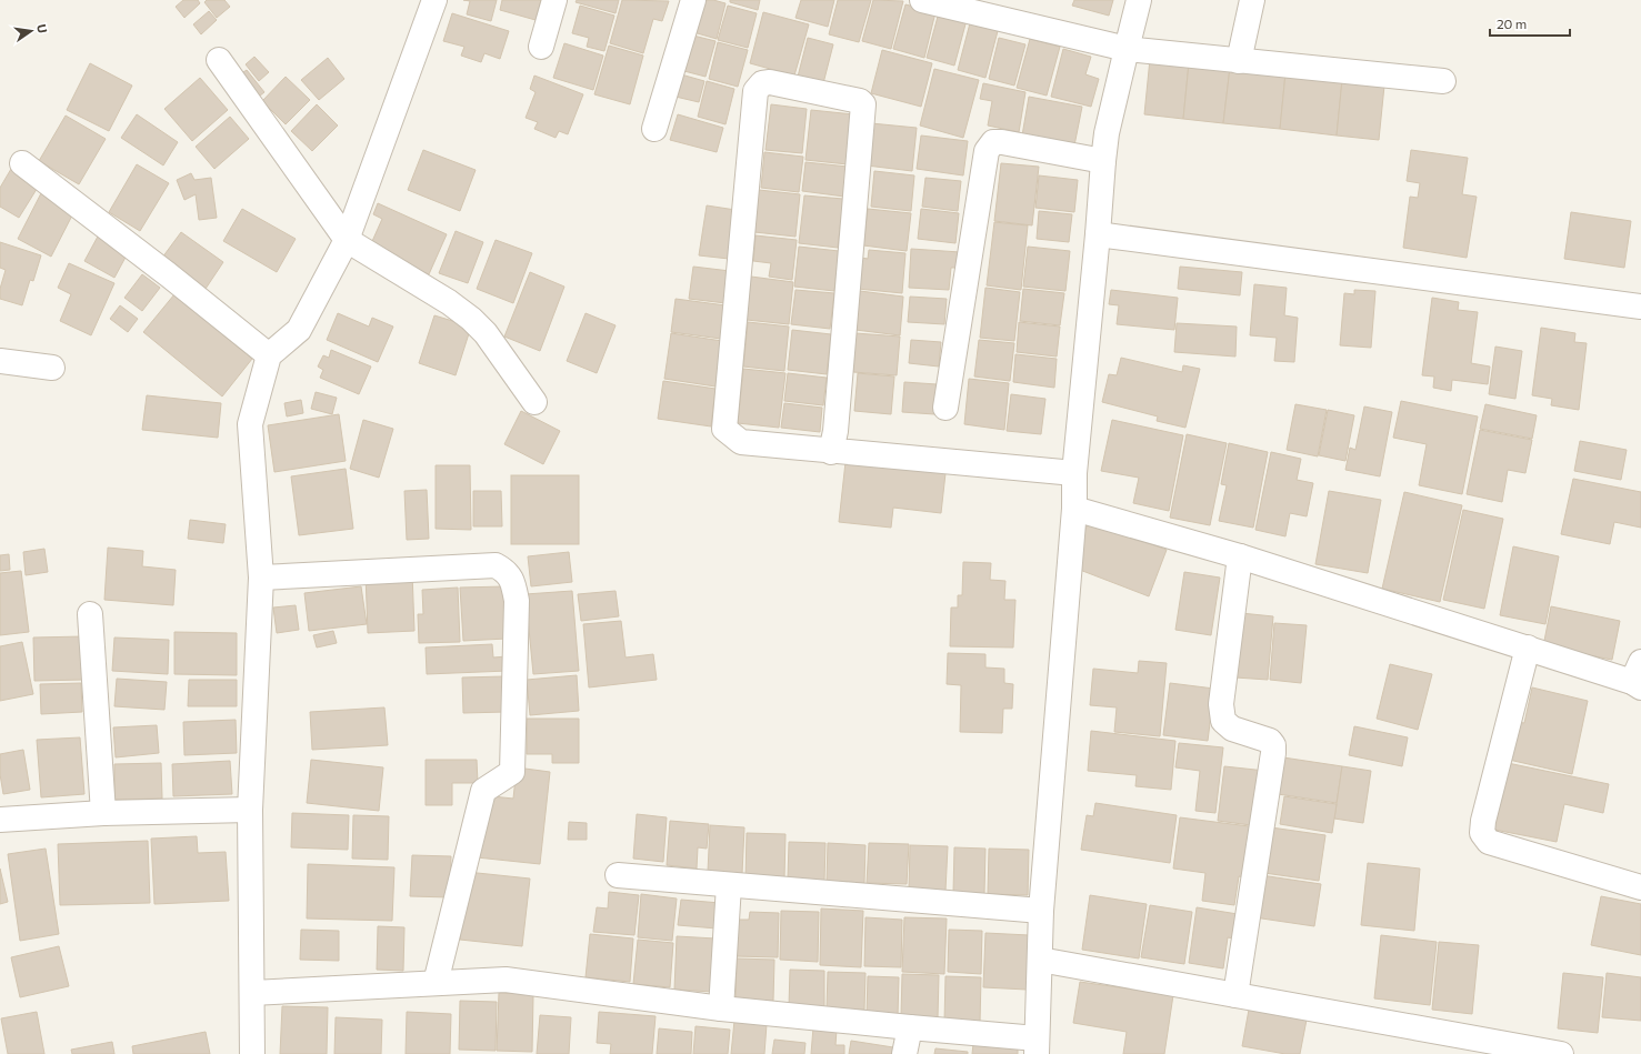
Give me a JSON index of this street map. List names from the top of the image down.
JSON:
{
  "scale_bar": "20 m",
  "north": "right"
}
